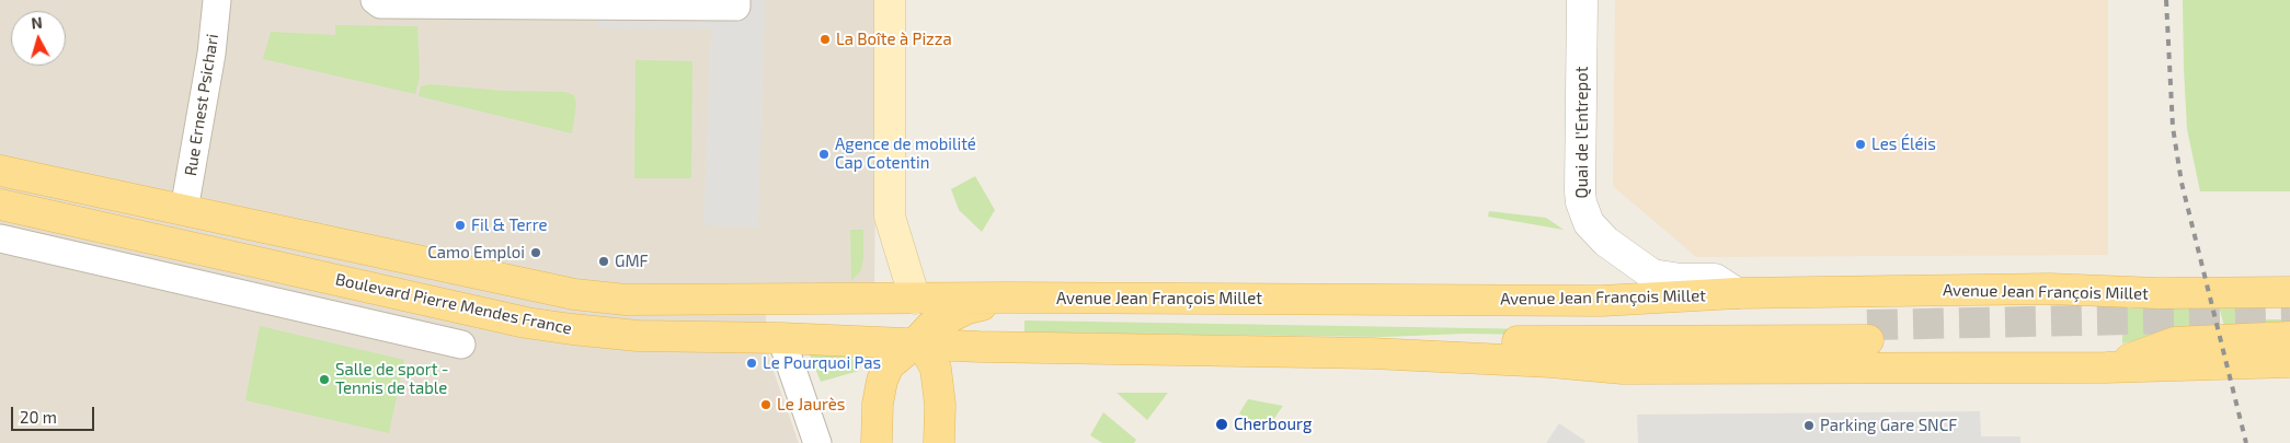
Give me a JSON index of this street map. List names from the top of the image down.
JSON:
{
  "streets": {
    "main road": ["Avenue Jean François Millet", "Boulevard Pierre Mendes France"],
    "street": ["Rue Ernest Psichari", "Quai de l'Entrepot"]
  },
  "crossings": [
    ["Rue Ernest Psichari", "Boulevard Pierre Mendes France"],
    ["Quai de l'Entrepot", "Avenue Jean François Millet"],
    ["Avenue Jean François Millet", "Boulevard Pierre Mendes France"]
  ],
  "places": [
    "La Boîte à Pizza",
    "Les Éléis",
    "Agence de mobilité Cap Cotentin",
    "Fil & Terre",
    "Camo Emploi",
    "GMF",
    "Le Pourquoi Pas",
    "Salle de sport - Tennis de table",
    "Le Jaurès",
    "Cherbourg",
    "Parking Gare SNCF"
  ],
  "scale_bar": "20 m",
  "north": "top"
}
